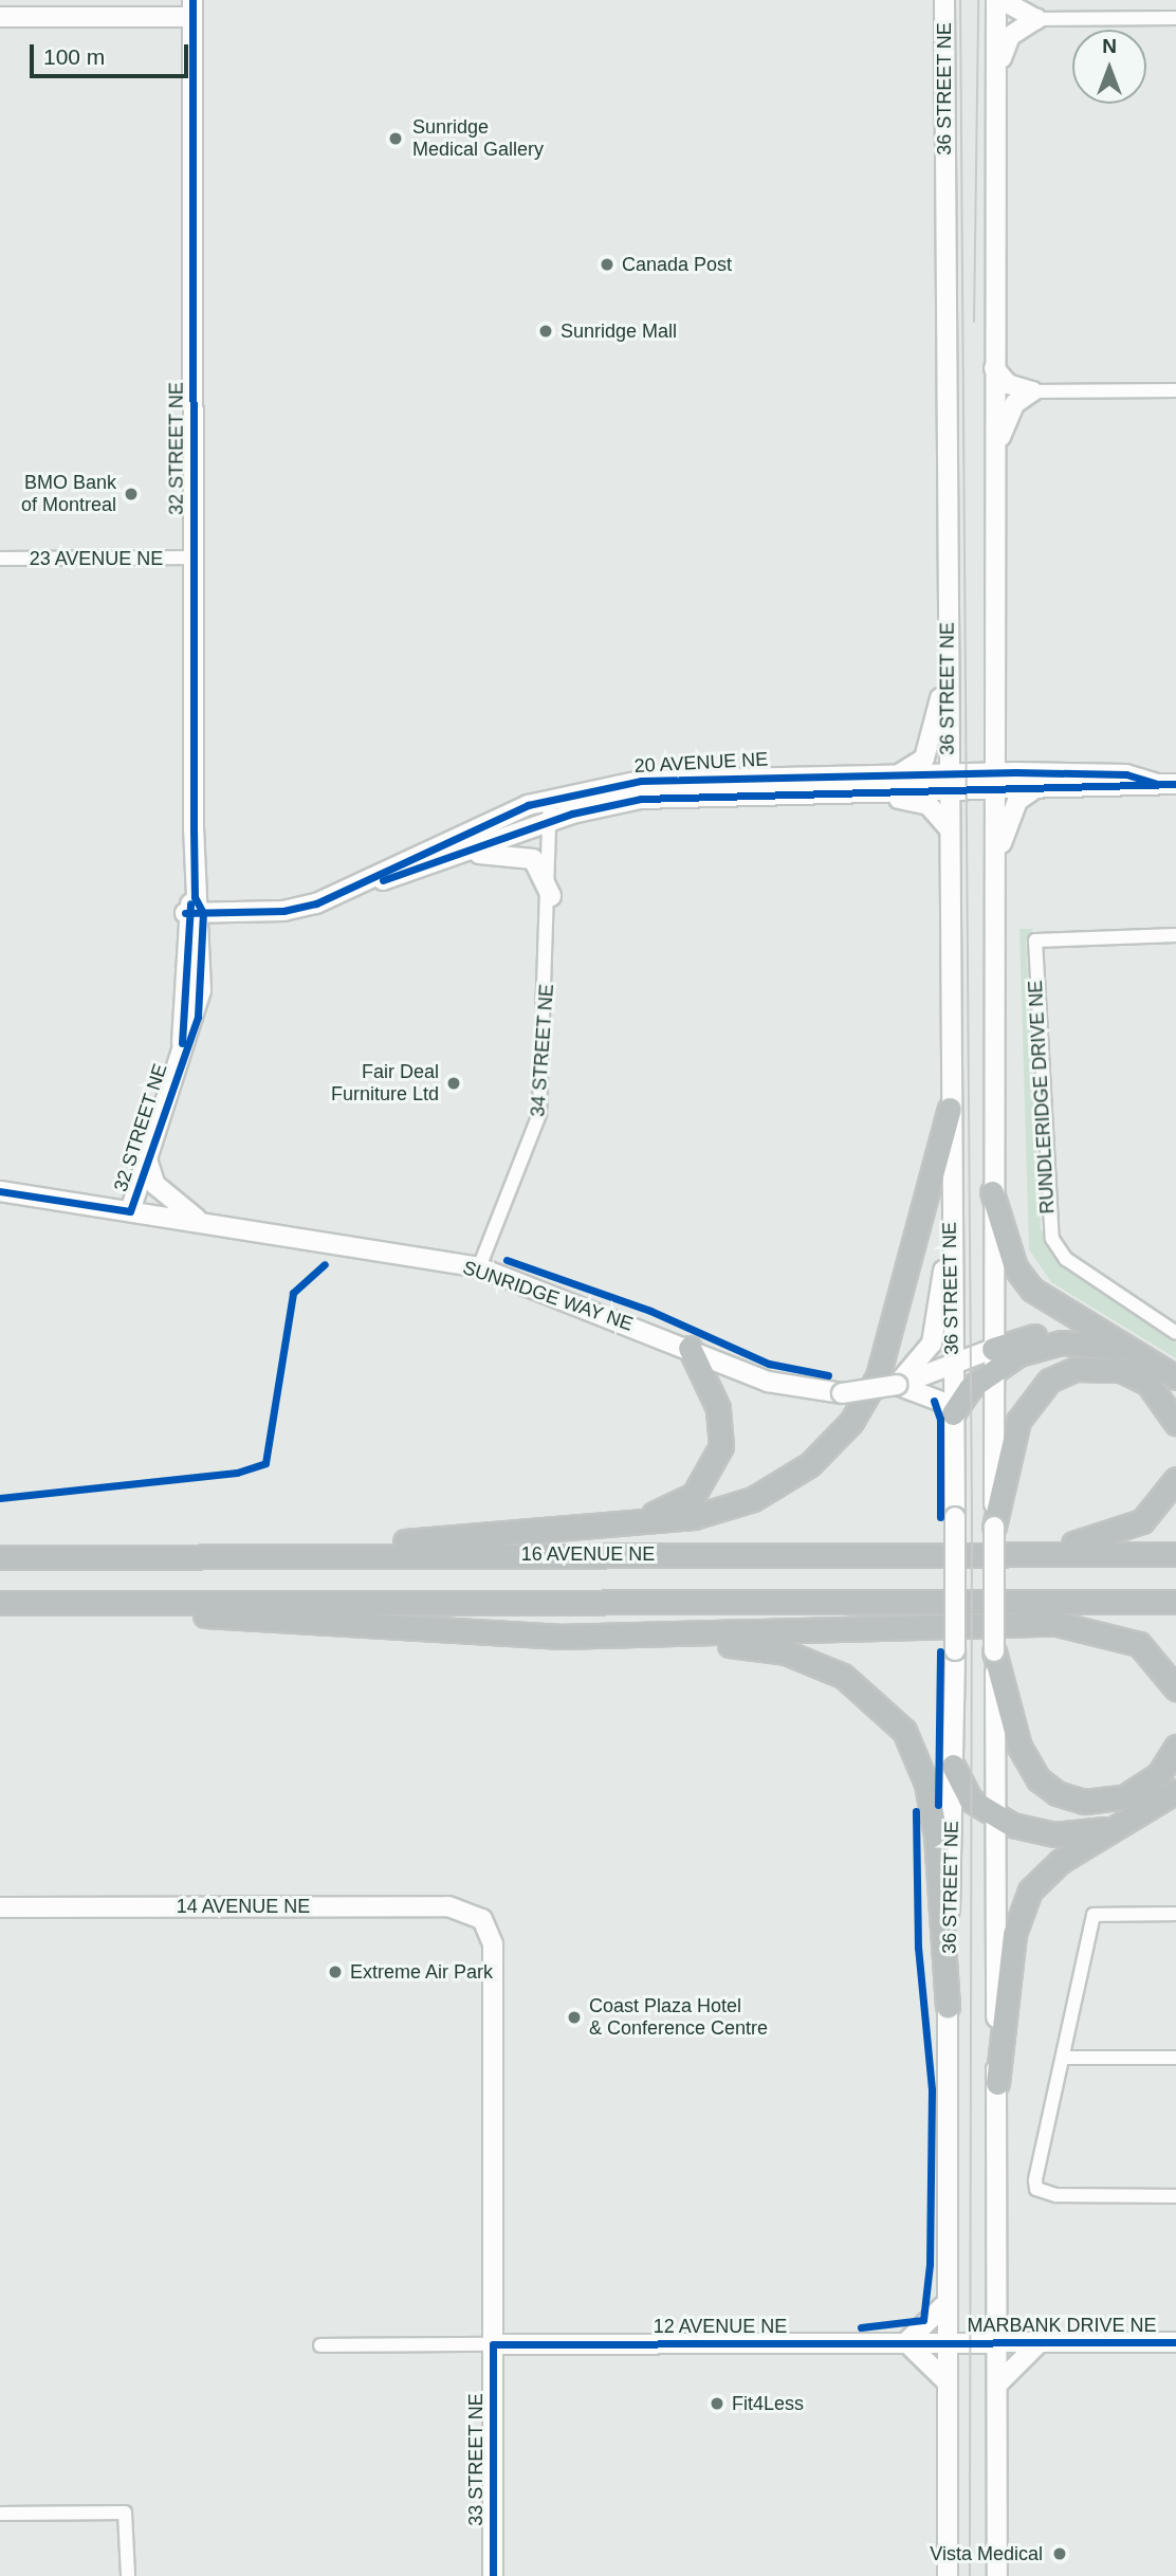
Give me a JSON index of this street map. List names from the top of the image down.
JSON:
{
  "streets": {
    "highway": ["16 AVENUE NE"],
    "street": [
      "36 STREET NE",
      "32 STREET NE",
      "23 AVENUE NE",
      "20 AVENUE NE",
      "34 STREET NE",
      "RUNDLERIDGE DRIVE NE",
      "SUNRIDGE WAY NE",
      "14 AVENUE NE",
      "MARBANK DRIVE NE",
      "12 AVENUE NE",
      "33 STREET NE"
    ]
  },
  "crossings": [
    ["36 STREET NE", "20 AVENUE NE"],
    ["36 STREET NE", "SUNRIDGE WAY NE"],
    ["36 STREET NE", "MARBANK DRIVE NE"],
    ["36 STREET NE", "12 AVENUE NE"],
    ["32 STREET NE", "23 AVENUE NE"],
    ["32 STREET NE", "20 AVENUE NE"],
    ["32 STREET NE", "SUNRIDGE WAY NE"],
    ["20 AVENUE NE", "34 STREET NE"],
    ["34 STREET NE", "SUNRIDGE WAY NE"],
    ["14 AVENUE NE", "33 STREET NE"],
    ["MARBANK DRIVE NE", "12 AVENUE NE"],
    ["12 AVENUE NE", "33 STREET NE"]
  ],
  "places": [
    "Sunridge Medical Gallery",
    "Canada Post",
    "Sunridge Mall",
    "BMO Bank of Montreal",
    "Fair Deal Furniture Ltd",
    "Extreme Air Park",
    "Coast Plaza Hotel & Conference Centre",
    "Fit4Less",
    "Vista Medical"
  ],
  "scale_bar": "100 m",
  "north": "top"
}
